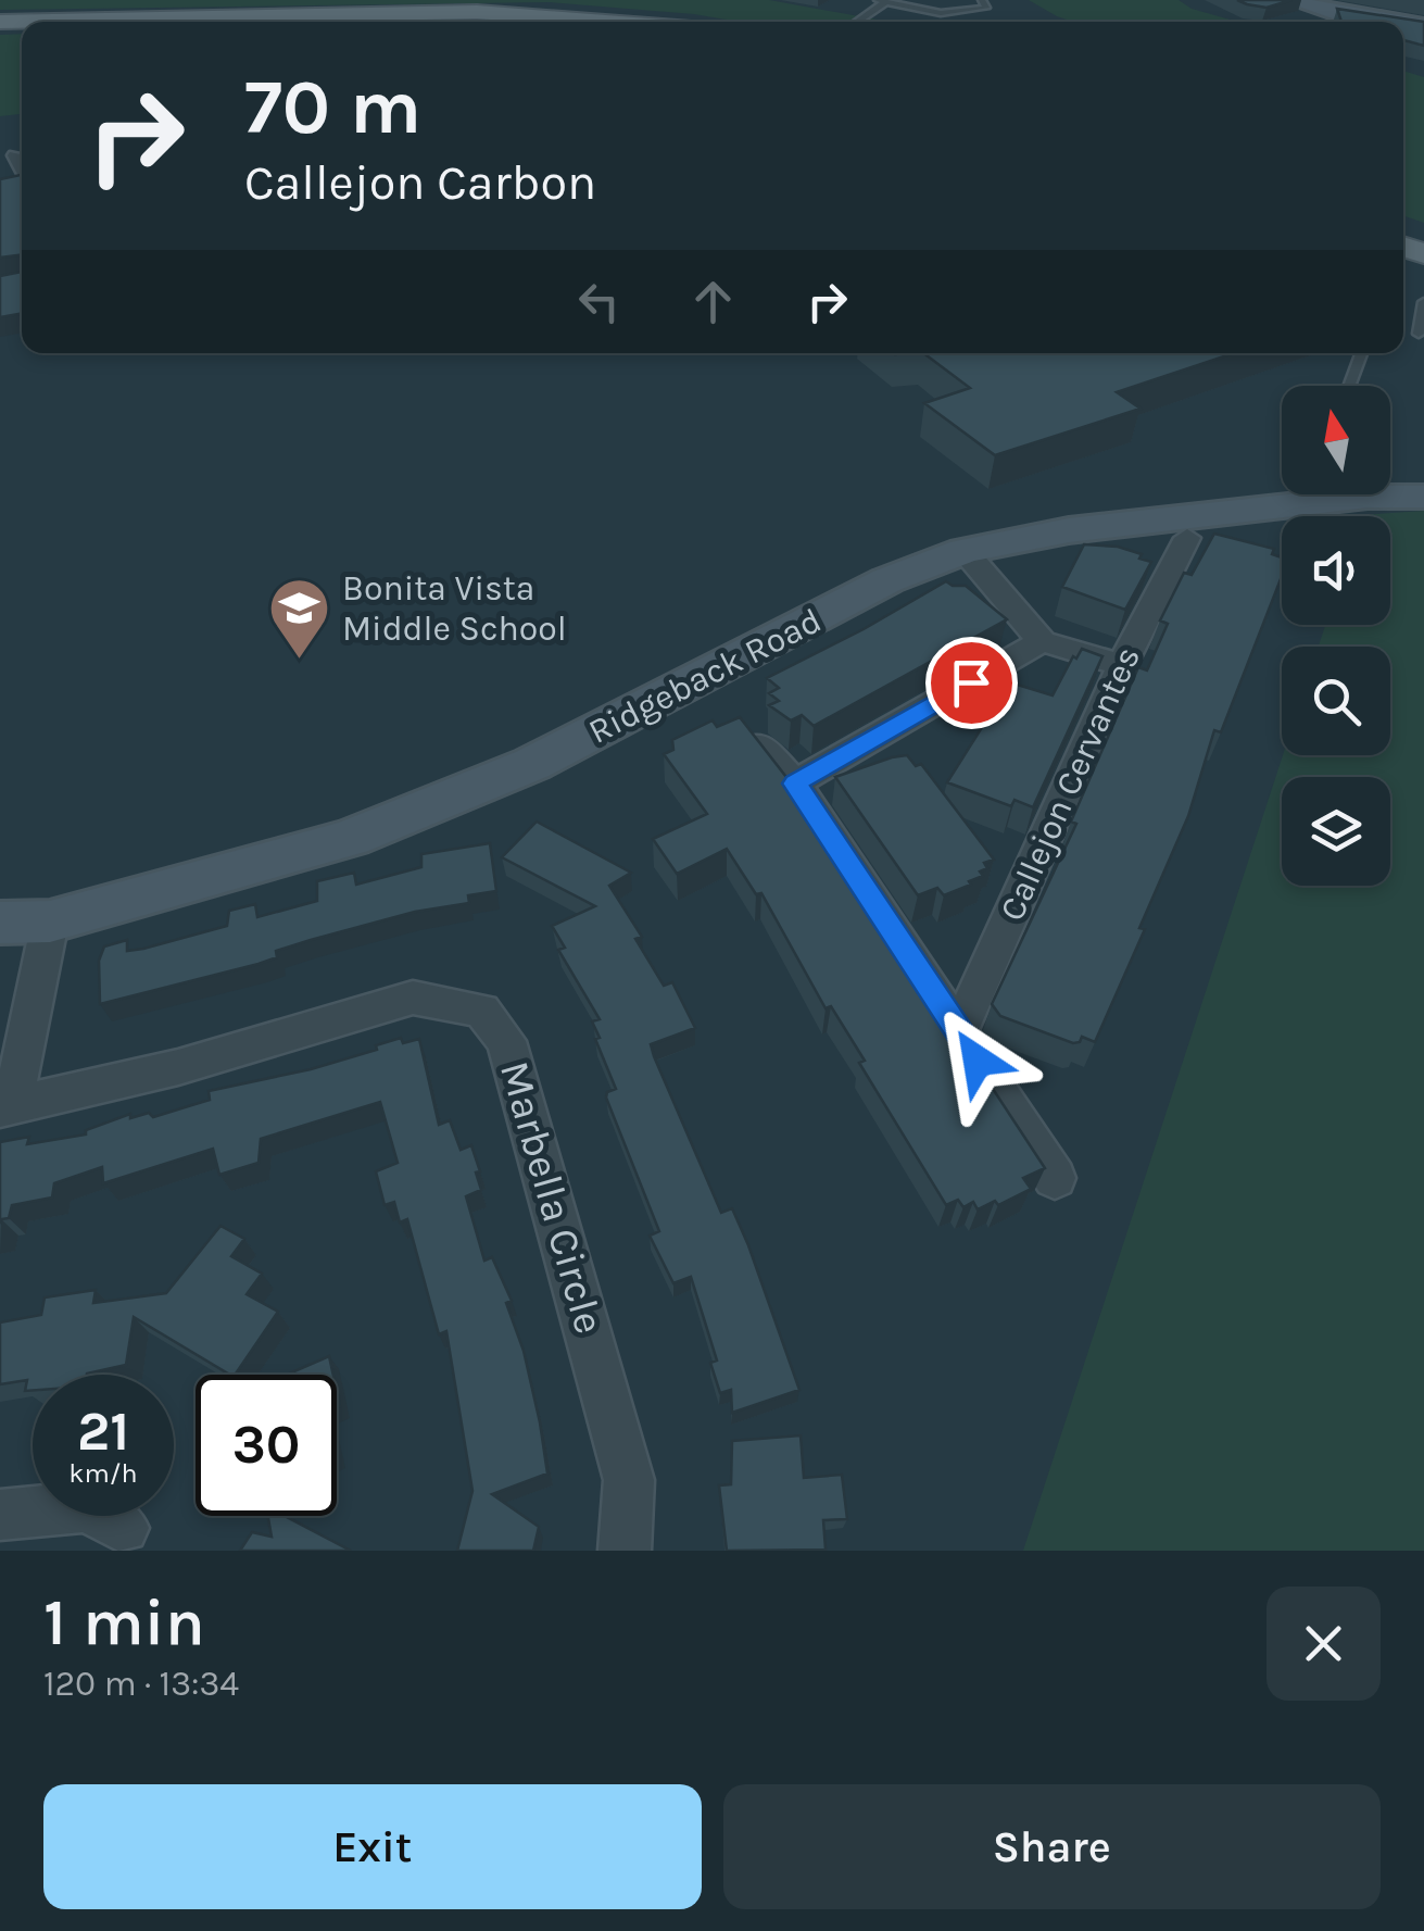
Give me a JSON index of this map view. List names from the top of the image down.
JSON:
{
  "streets": {
    "street": ["Ridgeback Road", "Callejon Cervantes", "Marbella Circle"]
  },
  "crossings": [
    ["Ridgeback Road", "Marbella Circle"]
  ],
  "places": {
    "school or university": ["Bonita Vista Middle School"]
  },
  "north": "top",
  "page": {
    "turn": ["70 m", "Callejon Carbon"],
    "speed": "21 km/h",
    "limit": "30",
    "heading": ["1 min", "120 m · 13:34"],
    "buttons": ["Exit", "Share"]
  }
}
